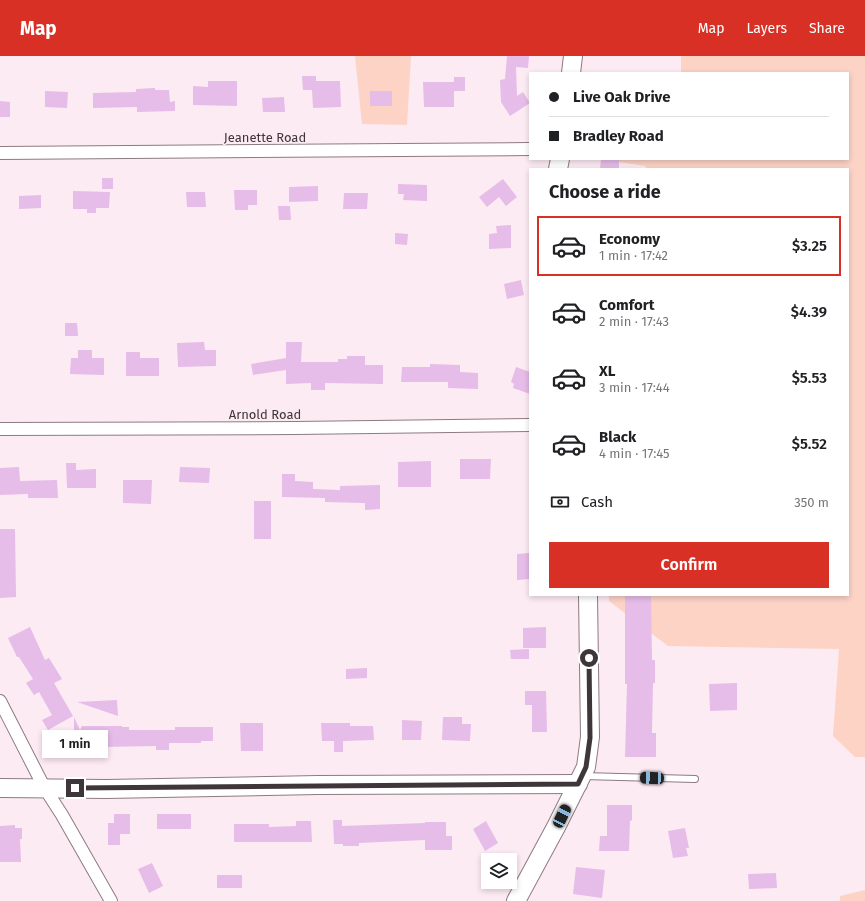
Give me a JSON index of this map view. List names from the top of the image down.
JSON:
{
  "streets": {
    "street": ["Jeanette Road", "Arnold Road"]
  },
  "page": {
    "header": "Map",
    "nav": ["Map", "Layers", "Share"],
    "banner": ["Live Oak Drive", "Bradley Road"],
    "heading": "Choose a ride",
    "list": [
      {
        "name": "Economy",
        "note": "1 min · 17:42",
        "value": "$3.25"
      },
      {
        "name": "Comfort",
        "note": "2 min · 17:43",
        "value": "$4.39"
      },
      {
        "name": "XL",
        "note": "3 min · 17:44",
        "value": "$5.53"
      },
      {
        "name": "Black",
        "note": "4 min · 17:45",
        "value": "$5.52"
      }
    ],
    "pay": ["Cash", "350 m"],
    "buttons": "Confirm",
    "bubble": "1 min"
  }
}
